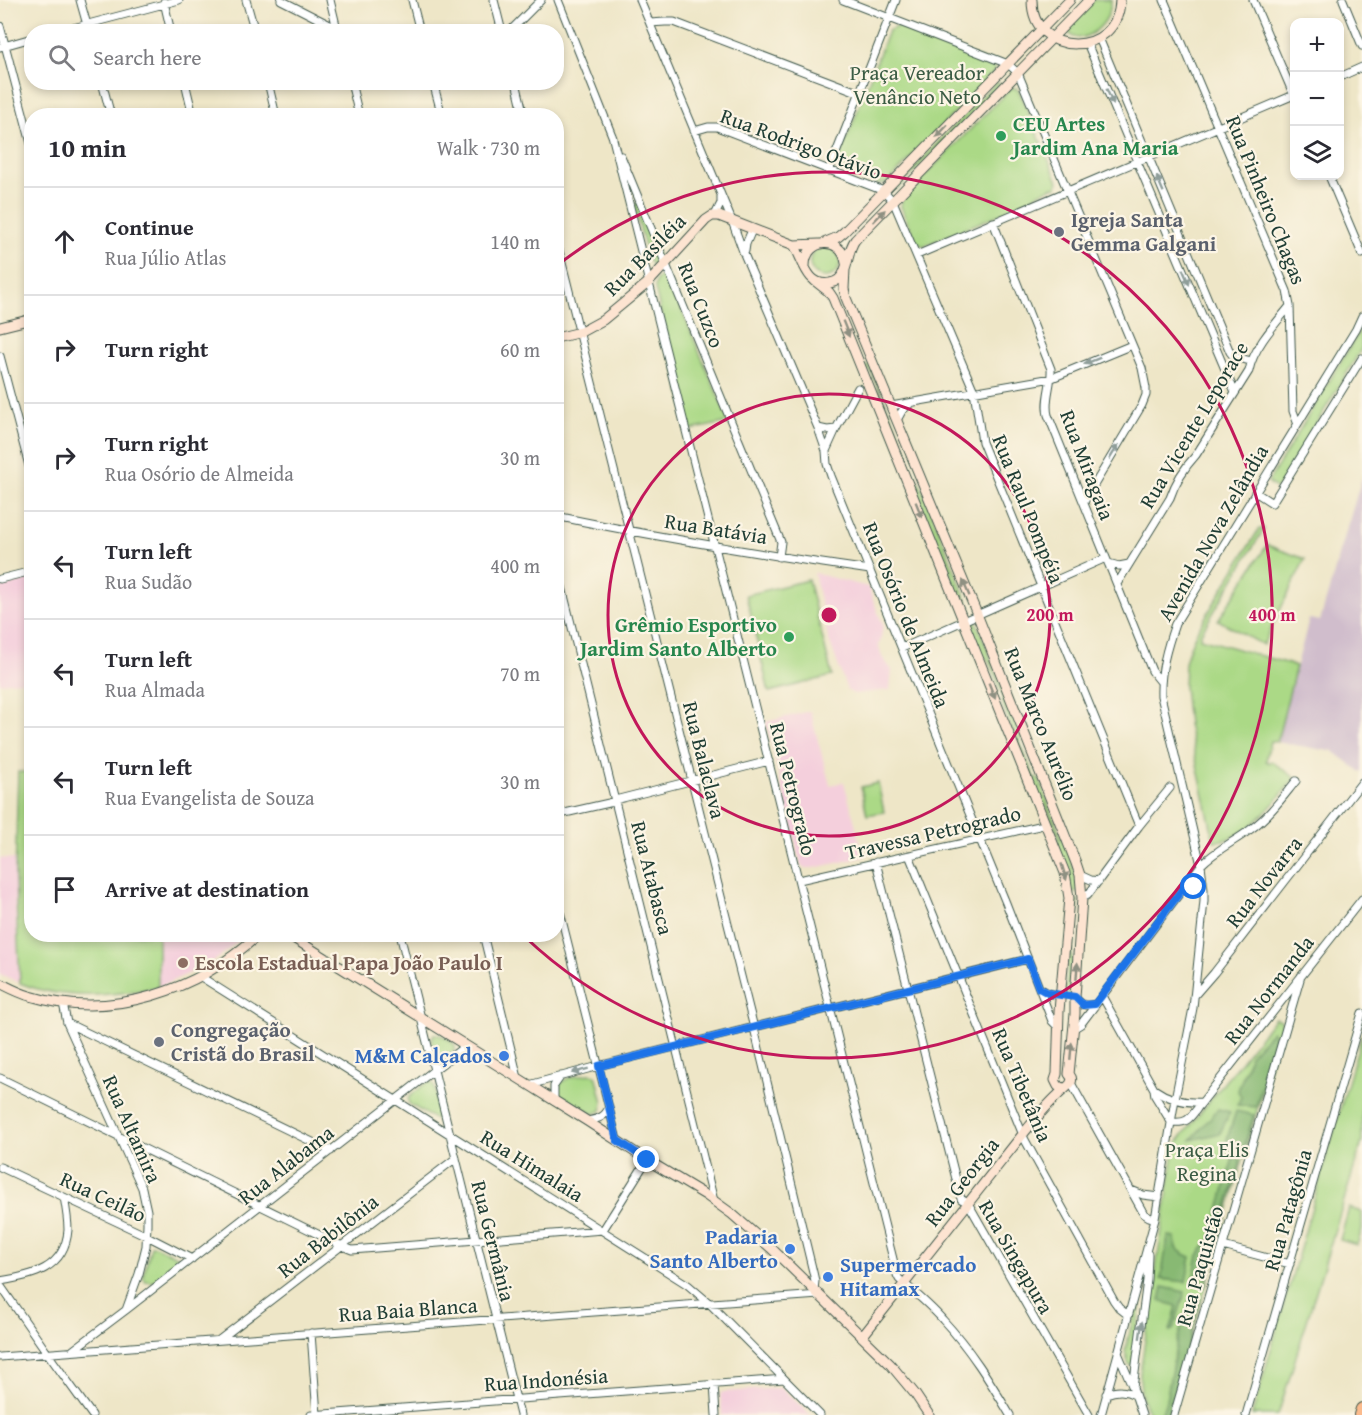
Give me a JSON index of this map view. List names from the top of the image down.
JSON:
{
  "streets": {
    "street": [
      "Rua Rodrigo Otávio",
      "Rua Pinheiro Chagas",
      "Rua Basiléia",
      "Rua Cuzco",
      "Rua Vicente Leporace",
      "Rua Miragaia",
      "Rua Raul Pompéia",
      "Rua Batávia",
      "Avenida Nova Zelândia",
      "Rua Osório de Almeida",
      "Rua Marco Aurélio",
      "Rua Balaclava",
      "Rua Petrogrado",
      "Travessa Petrogrado",
      "Rua Atabasca",
      "Rua Novarra",
      "Rua Normanda",
      "Rua Tibetânia",
      "Rua Altamira",
      "Rua Alabama",
      "Rua Himalaia",
      "Rua Georgia",
      "Rua Ceilão",
      "Rua Patagônia",
      "Rua Babilônia",
      "Rua Germânia",
      "Rua Singapura",
      "Rua Paquistão",
      "Rua Baia Blanca",
      "Rua Indonésia"
    ]
  },
  "crossings": [
    ["Rua Rodrigo Otávio", "Rua Raul Pompéia"],
    ["Rua Rodrigo Otávio", "Rua Osório de Almeida"],
    ["Rua Pinheiro Chagas", "Rua Vicente Leporace"],
    ["Rua Pinheiro Chagas", "Avenida Nova Zelândia"],
    ["Rua Basiléia", "Rua Cuzco"],
    ["Rua Basiléia", "Rua Osório de Almeida"],
    ["Rua Basiléia", "Rua Marco Aurélio"],
    ["Rua Basiléia", "Rua Balaclava"],
    ["Rua Basiléia", "Rua Petrogrado"],
    ["Rua Cuzco", "Rua Batávia"],
    ["Rua Cuzco", "Rua Petrogrado"],
    ["Rua Vicente Leporace", "Rua Miragaia"],
    ["Rua Miragaia", "Avenida Nova Zelândia"],
    ["Rua Batávia", "Rua Osório de Almeida"],
    ["Rua Batávia", "Rua Balaclava"],
    ["Rua Batávia", "Rua Petrogrado"],
    ["Avenida Nova Zelândia", "Rua Novarra"],
    ["Avenida Nova Zelândia", "Rua Normanda"],
    ["Avenida Nova Zelândia", "Rua Tibetânia"],
    ["Rua Osório de Almeida", "Rua Marco Aurélio"],
    ["Rua Osório de Almeida", "Travessa Petrogrado"],
    ["Rua Marco Aurélio", "Rua Georgia"],
    ["Rua Balaclava", "Rua Baia Blanca"],
    ["Rua Petrogrado", "Travessa Petrogrado"],
    ["Rua Petrogrado", "Rua Georgia"],
    ["Travessa Petrogrado", "Rua Tibetânia"],
    ["Travessa Petrogrado", "Rua Singapura"],
    ["Rua Normanda", "Rua Paquistão"],
    ["Rua Tibetânia", "Rua Georgia"],
    ["Rua Altamira", "Rua Alabama"],
    ["Rua Altamira", "Rua Ceilão"],
    ["Rua Alabama", "Rua Himalaia"],
    ["Rua Alabama", "Rua Ceilão"],
    ["Rua Alabama", "Rua Germânia"],
    ["Rua Himalaia", "Rua Germânia"],
    ["Rua Himalaia", "Rua Baia Blanca"],
    ["Rua Himalaia", "Rua Indonésia"],
    ["Rua Georgia", "Rua Singapura"],
    ["Rua Babilônia", "Rua Germânia"],
    ["Rua Babilônia", "Rua Baia Blanca"],
    ["Rua Germânia", "Rua Baia Blanca"],
    ["Rua Germânia", "Rua Indonésia"]
  ],
  "parks": ["Praça Vereador Venâncio Neto", "Praça Elis Regina"],
  "places": [
    "CEU Artes Jardim Ana Maria",
    "Igreja Santa Gemma Galgani",
    "Grêmio Esportivo Jardim Santo Alberto",
    "Escola Estadual Papa João Paulo I",
    "Congregação Cristã do Brasil",
    "M&M Calçados",
    "Padaria Santo Alberto",
    "Supermercado Hitamax"
  ],
  "page": {
    "map_buttons": ["+", "−"],
    "search": "Search here",
    "heading": ["10 min", "Walk · 730 m"],
    "list": [
      ["Continue", "Rua Júlio Atlas", "140 m"],
      ["Turn right", "60 m"],
      ["Turn right", "Rua Osório de Almeida", "30 m"],
      ["Turn left", "Rua Sudão", "400 m"],
      ["Turn left", "Rua Almada", "70 m"],
      ["Turn left", "Rua Evangelista de Souza", "30 m"],
      "Arrive at destination"
    ]
  },
  "rings": ["200 m", "400 m"]
}
